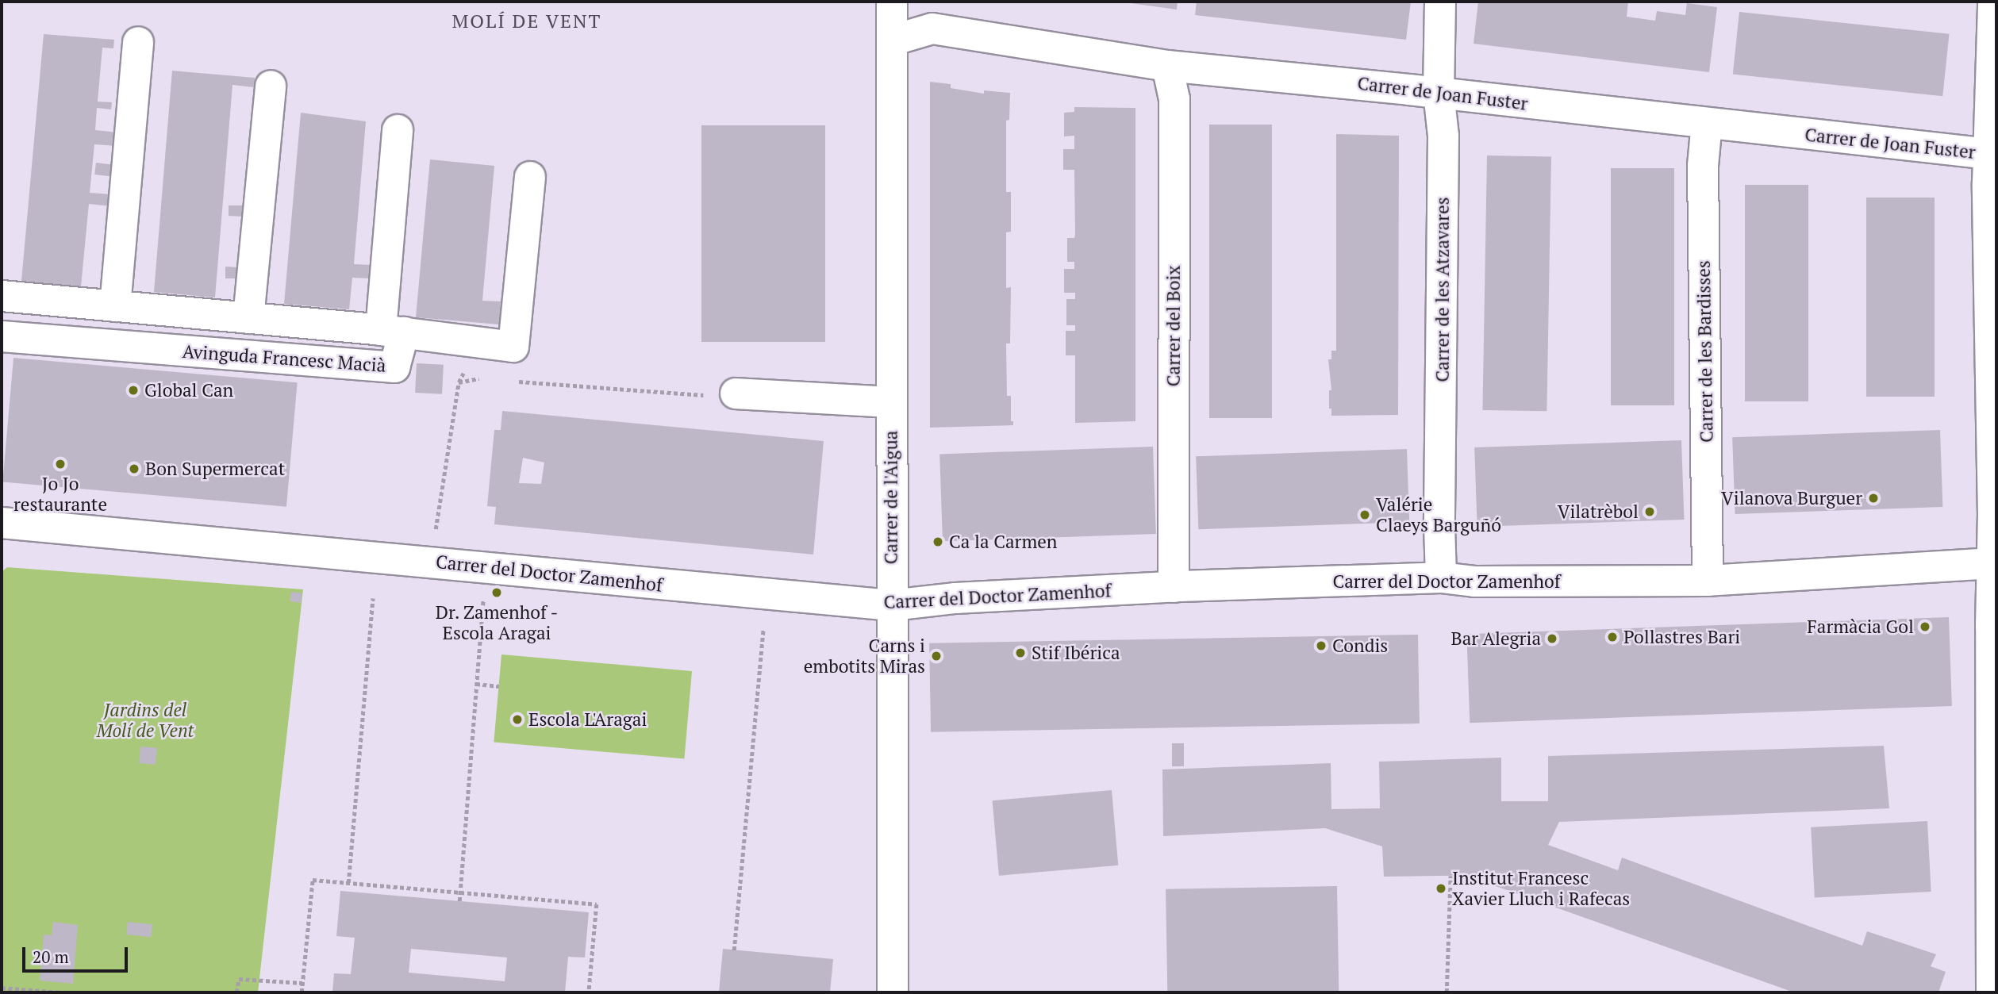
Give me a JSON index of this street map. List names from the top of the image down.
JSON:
{
  "streets": {
    "street": [
      "Carrer de Joan Fuster",
      "Carrer de les Atzavares",
      "Carrer del Boix",
      "Carrer de les Bardisses",
      "Avinguda Francesc Macià",
      "Carrer de l'Aigua",
      "Carrer del Doctor Zamenhof"
    ]
  },
  "crossings": [
    ["Carrer de Joan Fuster", "Carrer de les Atzavares"],
    ["Carrer de Joan Fuster", "Carrer del Boix"],
    ["Carrer de Joan Fuster", "Carrer de les Bardisses"],
    ["Carrer de Joan Fuster", "Carrer de l'Aigua"],
    ["Carrer de les Atzavares", "Carrer del Doctor Zamenhof"],
    ["Carrer del Boix", "Carrer del Doctor Zamenhof"],
    ["Carrer de les Bardisses", "Carrer del Doctor Zamenhof"],
    ["Carrer de l'Aigua", "Carrer del Doctor Zamenhof"]
  ],
  "districts": ["MOLÍ DE VENT"],
  "parks": ["Jardins del Molí de Vent"],
  "places": [
    "Global Can",
    "Jo Jo restaurante",
    "Bon Supermercat",
    "Vilanova Burguer",
    "Vilatrèbol",
    "Valérie Claeys Barguñó",
    "Ca la Carmen",
    "Dr. Zamenhof - Escola Aragai",
    "Farmàcia Gol",
    "Pollastres Bari",
    "Bar Alegria",
    "Condis",
    "Stif Ibérica",
    "Carns i embotits Miras",
    "Escola L'Aragai",
    "Institut Francesc Xavier Lluch i Rafecas"
  ],
  "scale_bar": "20 m"
}
